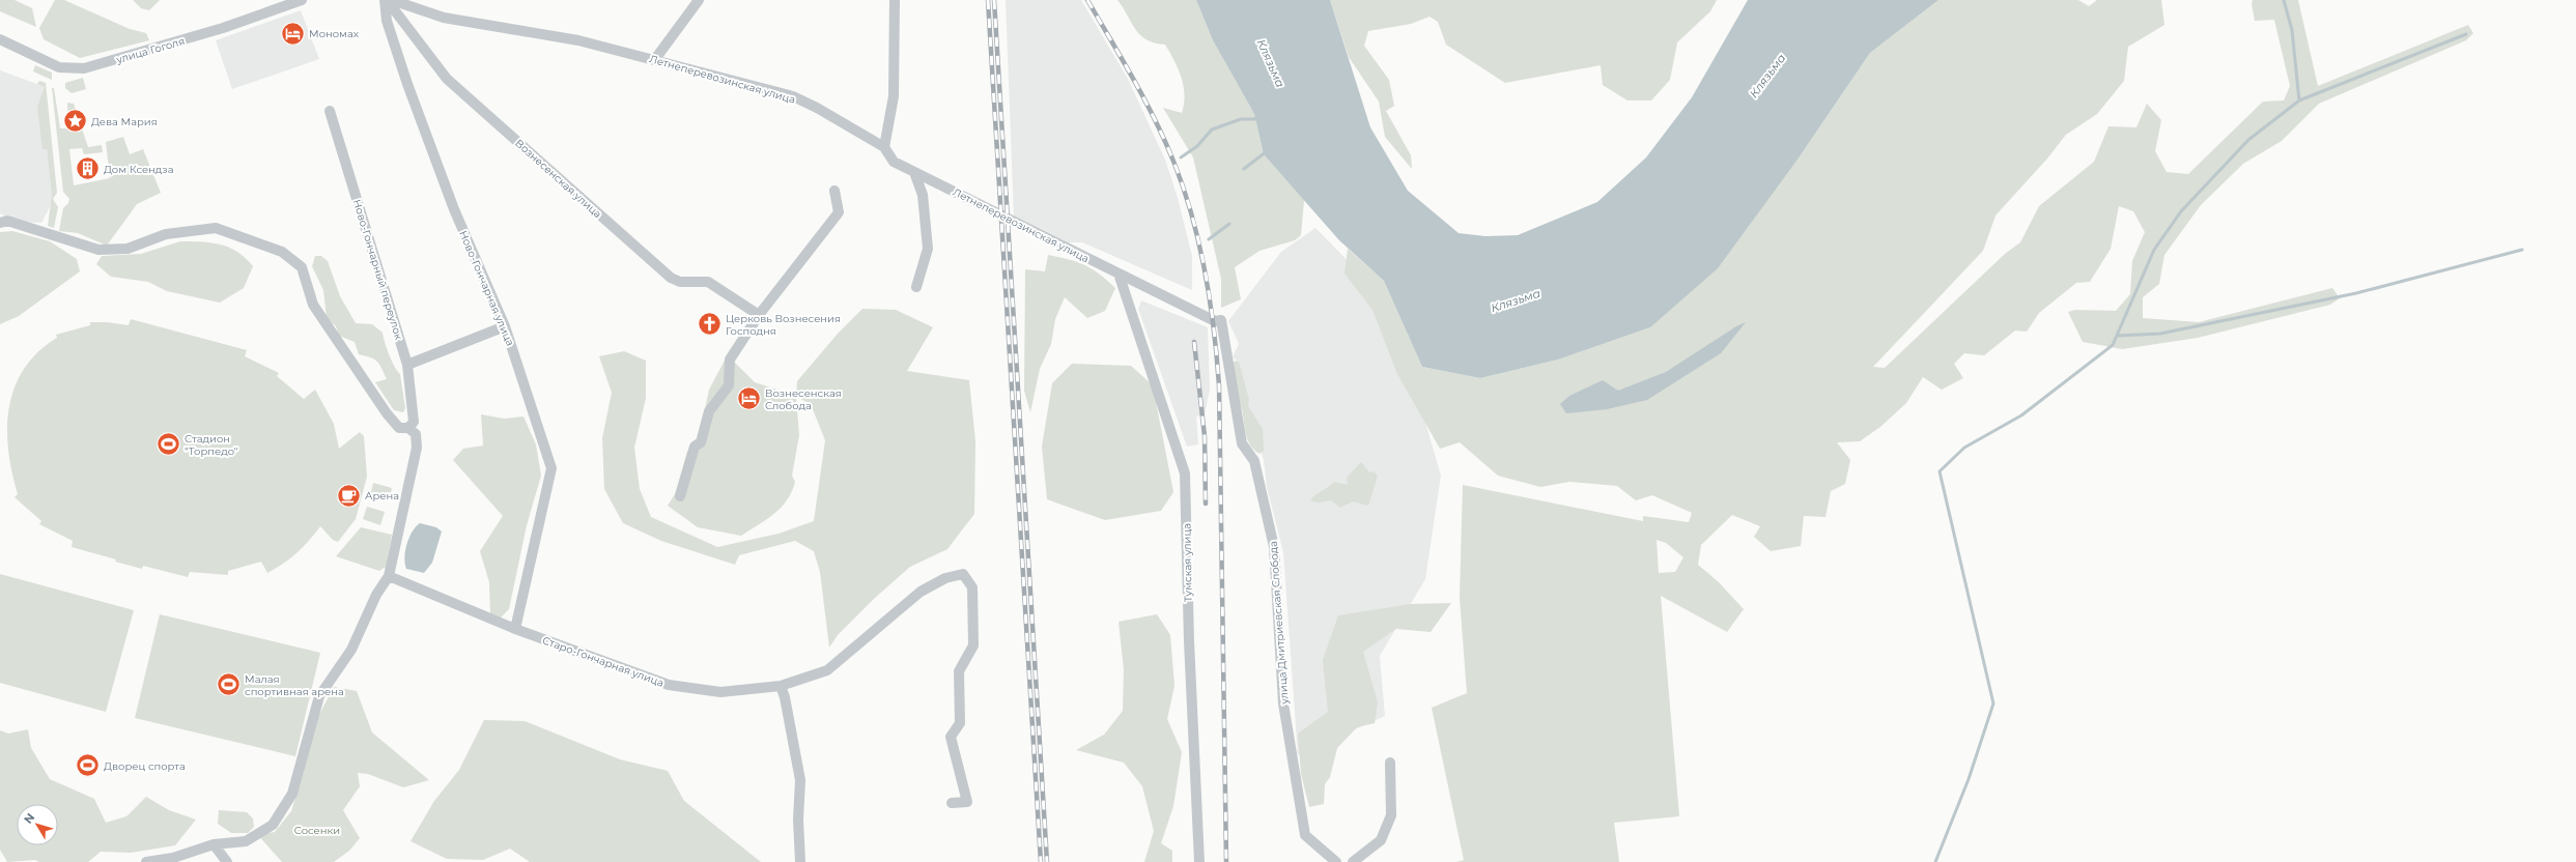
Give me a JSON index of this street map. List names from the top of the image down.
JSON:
{
  "streets": {
    "street": [
      "улица Гоголя",
      "Летнеперевозинская улица",
      "Вознесенская улица",
      "Ново-Гончарный переулок",
      "Ново-Гончарная улица",
      "Тумская улица",
      "улица Дмитриевская Слобода",
      "Старо-Гончарная улица"
    ]
  },
  "crossings": [
    ["Летнеперевозинская улица", "Тумская улица"],
    ["Летнеперевозинская улица", "улица Дмитриевская Слобода"],
    ["Вознесенская улица", "Ново-Гончарная улица"],
    ["Ново-Гончарная улица", "Старо-Гончарная улица"]
  ],
  "water": ["Клязьма"],
  "parks": ["Сосенки"],
  "places": {
    "hotel": ["Мономах", "Вознесенская Слобода"],
    "place": ["Дева Мария"],
    "building": ["Дом Ксендза"],
    "church": ["Церковь Вознесения Господня"],
    "sports": ["Стадион \"Торпедо\"", "Малая спортивная арена", "Дворец спорта"],
    "cafe": ["Арена"]
  },
  "north": "top left"
}
